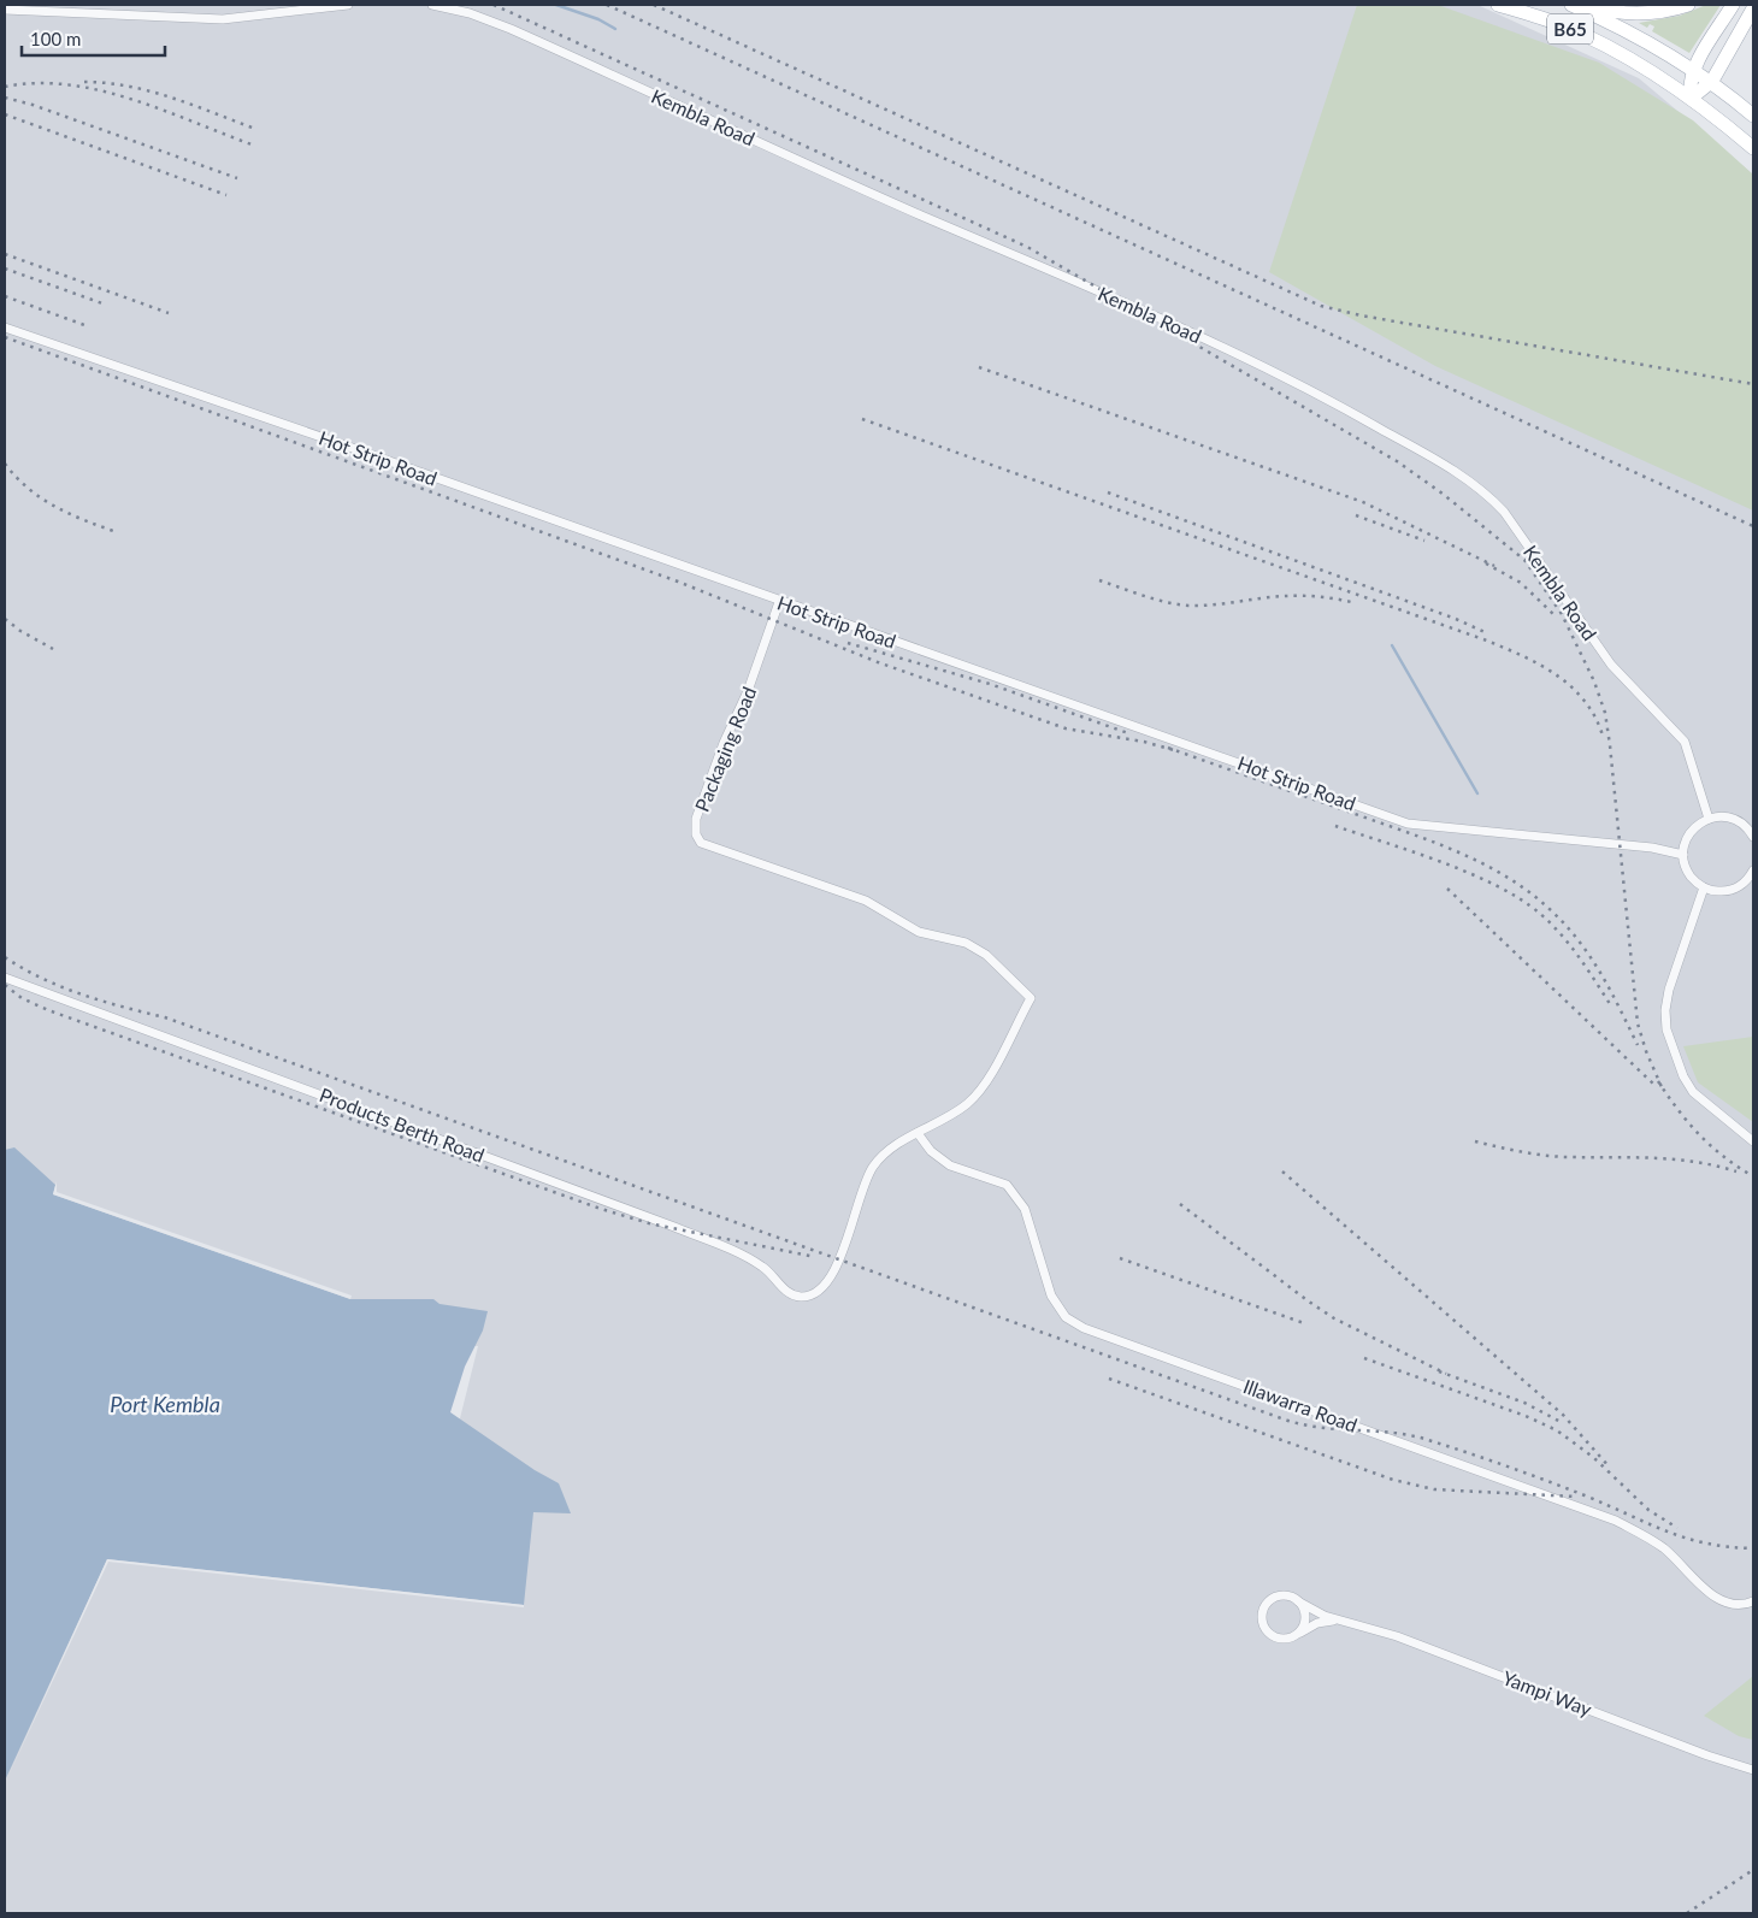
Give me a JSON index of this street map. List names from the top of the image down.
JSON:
{
  "streets": {
    "main road": ["B65"],
    "street": [
      "Kembla Road",
      "Hot Strip Road",
      "Packaging Road",
      "Products Berth Road",
      "Illawarra Road",
      "Yampi Way"
    ]
  },
  "crossings": [
    ["Hot Strip Road", "Packaging Road"],
    ["Packaging Road", "Products Berth Road"],
    ["Packaging Road", "Illawarra Road"],
    ["Products Berth Road", "Illawarra Road"]
  ],
  "water": ["Port Kembla"],
  "scale_bar": "100 m"
}
